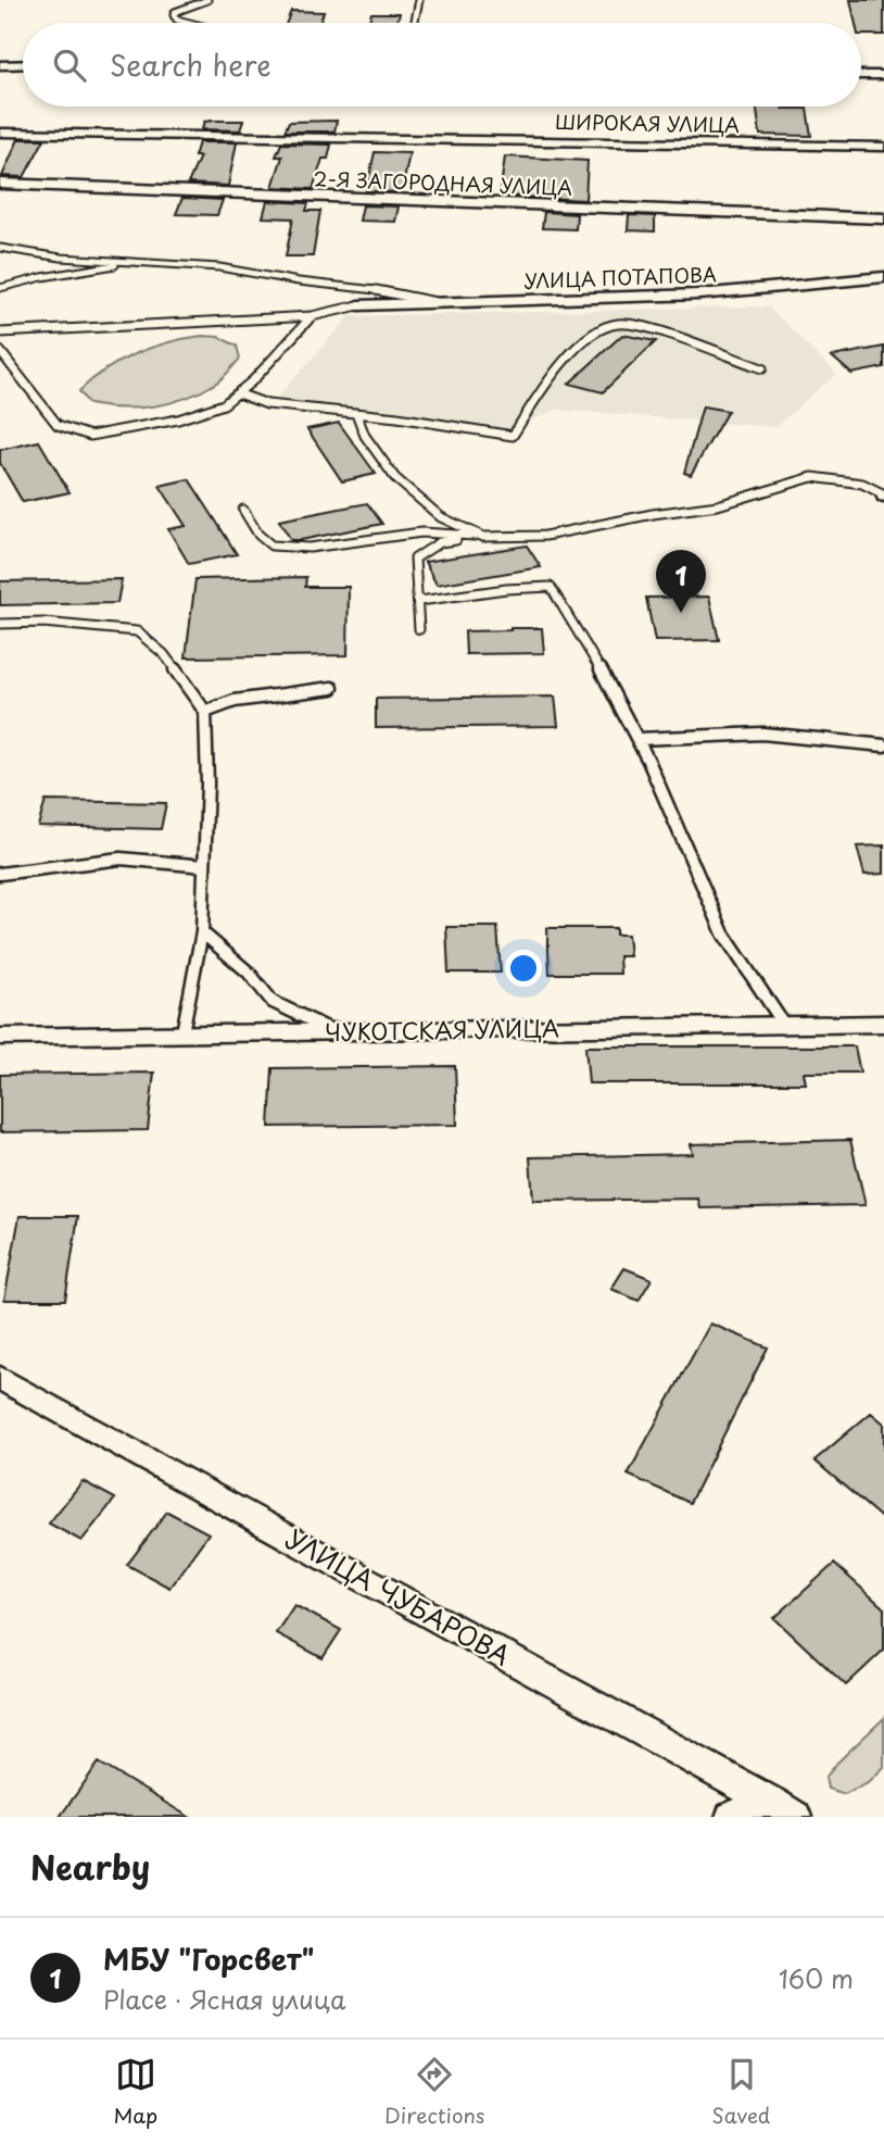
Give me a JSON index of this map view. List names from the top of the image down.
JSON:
{
  "streets": {
    "street": [
      "ШИРОКАЯ УЛИЦА",
      "2-Я ЗАГОРОДНАЯ УЛИЦА",
      "УЛИЦА ПОТАПОВА",
      "ЧУКОТСКАЯ УЛИЦА",
      "УЛИЦА ЧУБАРОВА"
    ]
  },
  "page": {
    "search": "Search here",
    "pins": "1",
    "heading": "Nearby",
    "list": [
      {
        "mark": "1",
        "name": "МБУ \"Горсвет\"",
        "note": "Place · Ясная улица",
        "value": "160 m"
      }
    ],
    "nav": ["Map", "Directions", "Saved"]
  }
}
